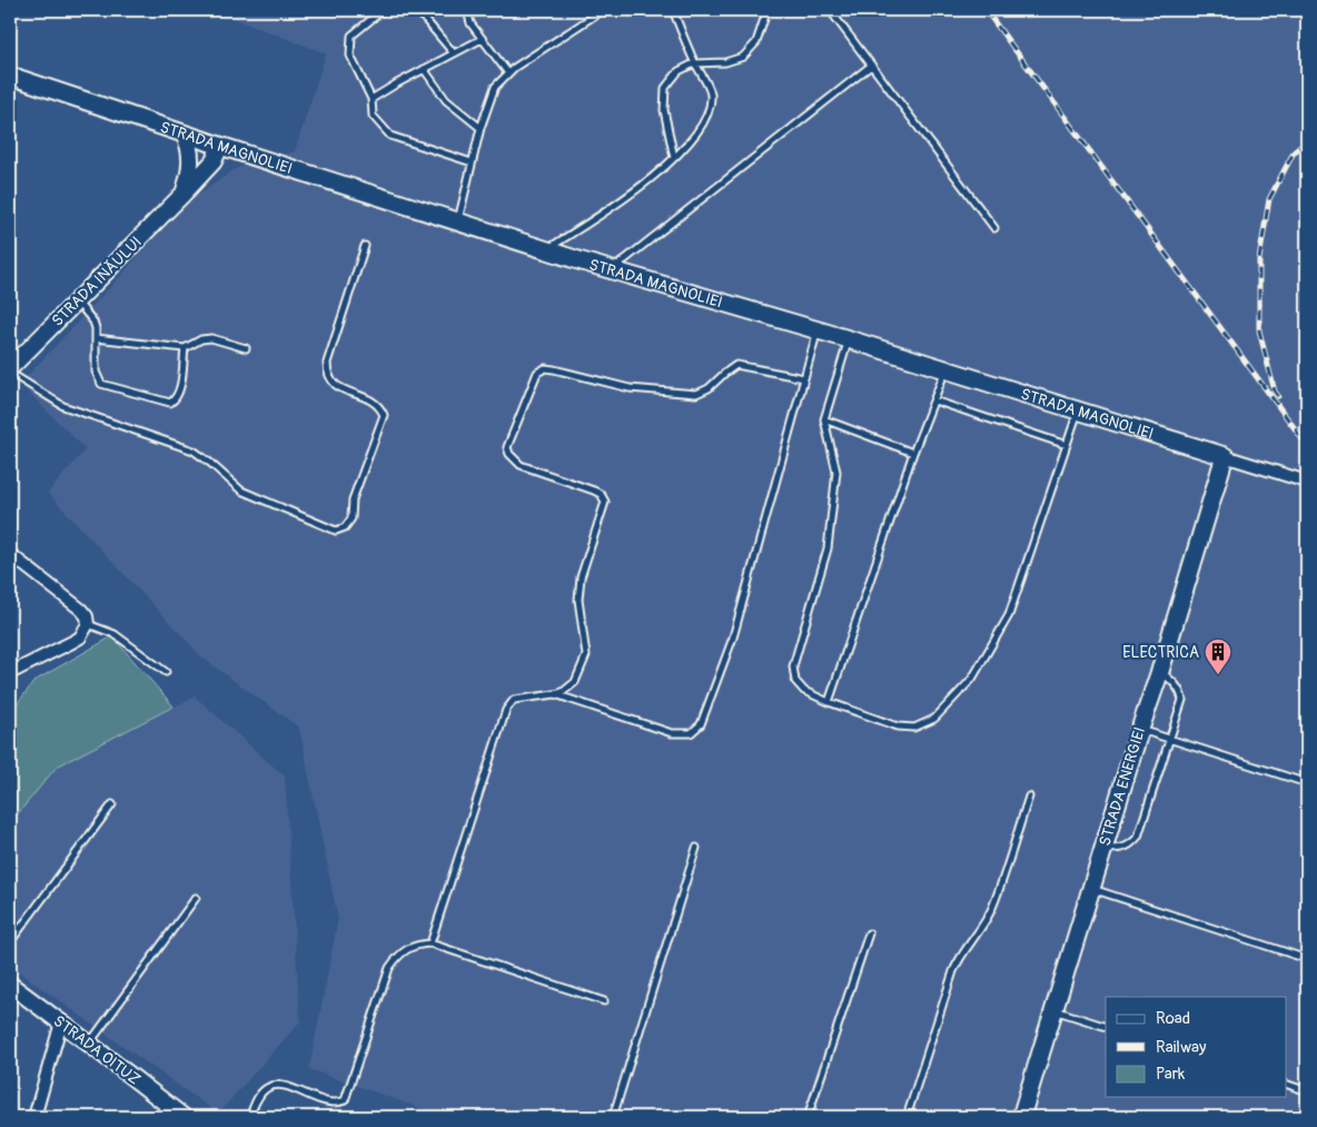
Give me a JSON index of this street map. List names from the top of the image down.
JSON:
{
  "streets": {
    "main road": ["STRADA MAGNOLIEI", "STRADA ENERGIEI"],
    "street": ["STRADA INĂULUI", "STRADA OITUZ"]
  },
  "crossings": [
    ["STRADA MAGNOLIEI", "STRADA INĂULUI"],
    ["STRADA MAGNOLIEI", "STRADA ENERGIEI"]
  ],
  "places": {
    "building": ["ELECTRICA"]
  },
  "legend": ["Road", "Railway", "Park"]
}
